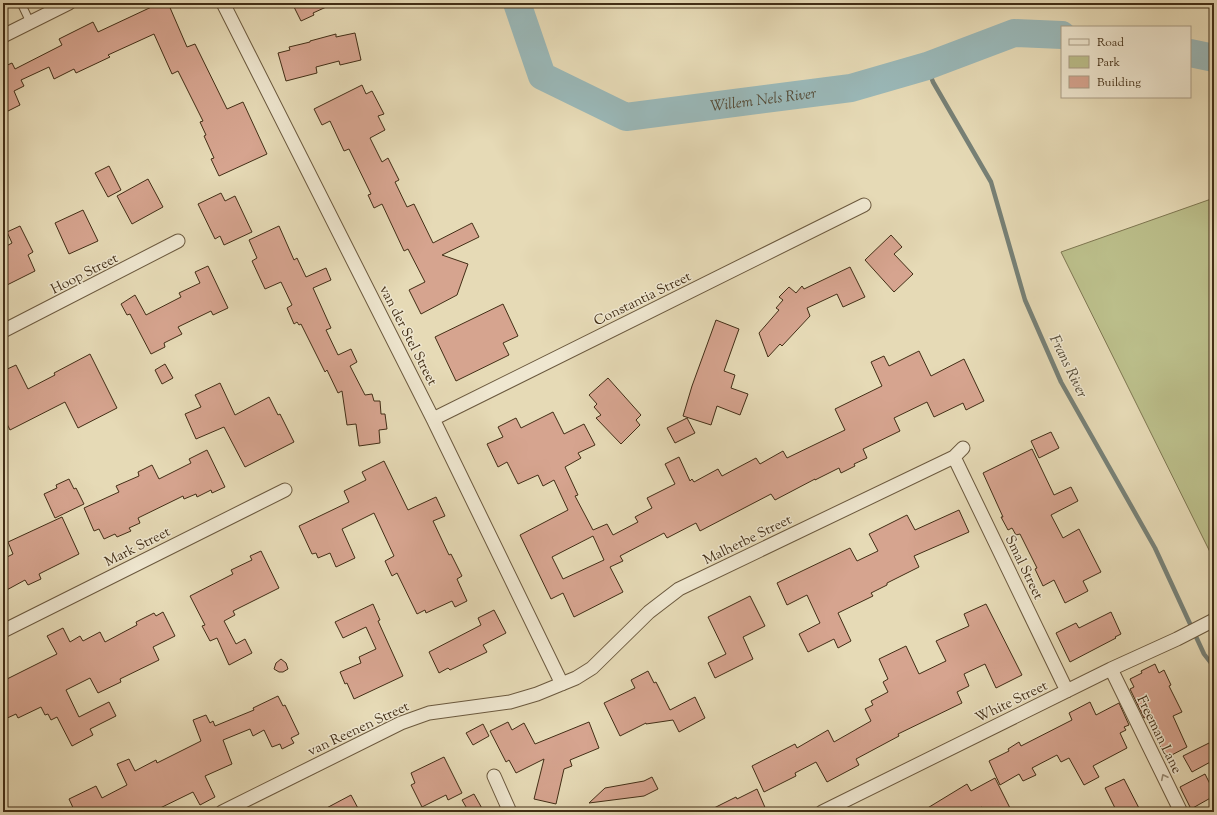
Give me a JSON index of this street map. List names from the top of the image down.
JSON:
{
  "streets": {
    "street": [
      "Hoop Street",
      "Constantia Street",
      "van der Stel Street",
      "Malherbe Street",
      "Mark Street",
      "Smal Street",
      "White Street",
      "van Reenen Street",
      "Freeman Lane"
    ]
  },
  "crossings": [
    ["Constantia Street", "van der Stel Street"],
    ["van der Stel Street", "Malherbe Street"],
    ["van der Stel Street", "van Reenen Street"],
    ["Malherbe Street", "Smal Street"],
    ["Malherbe Street", "van Reenen Street"],
    ["Smal Street", "White Street"],
    ["White Street", "Freeman Lane"]
  ],
  "one_way": ["Freeman Lane"],
  "water": ["Willem Nels River", "Frans River"],
  "legend": ["Road", "Park", "Building"]
}
